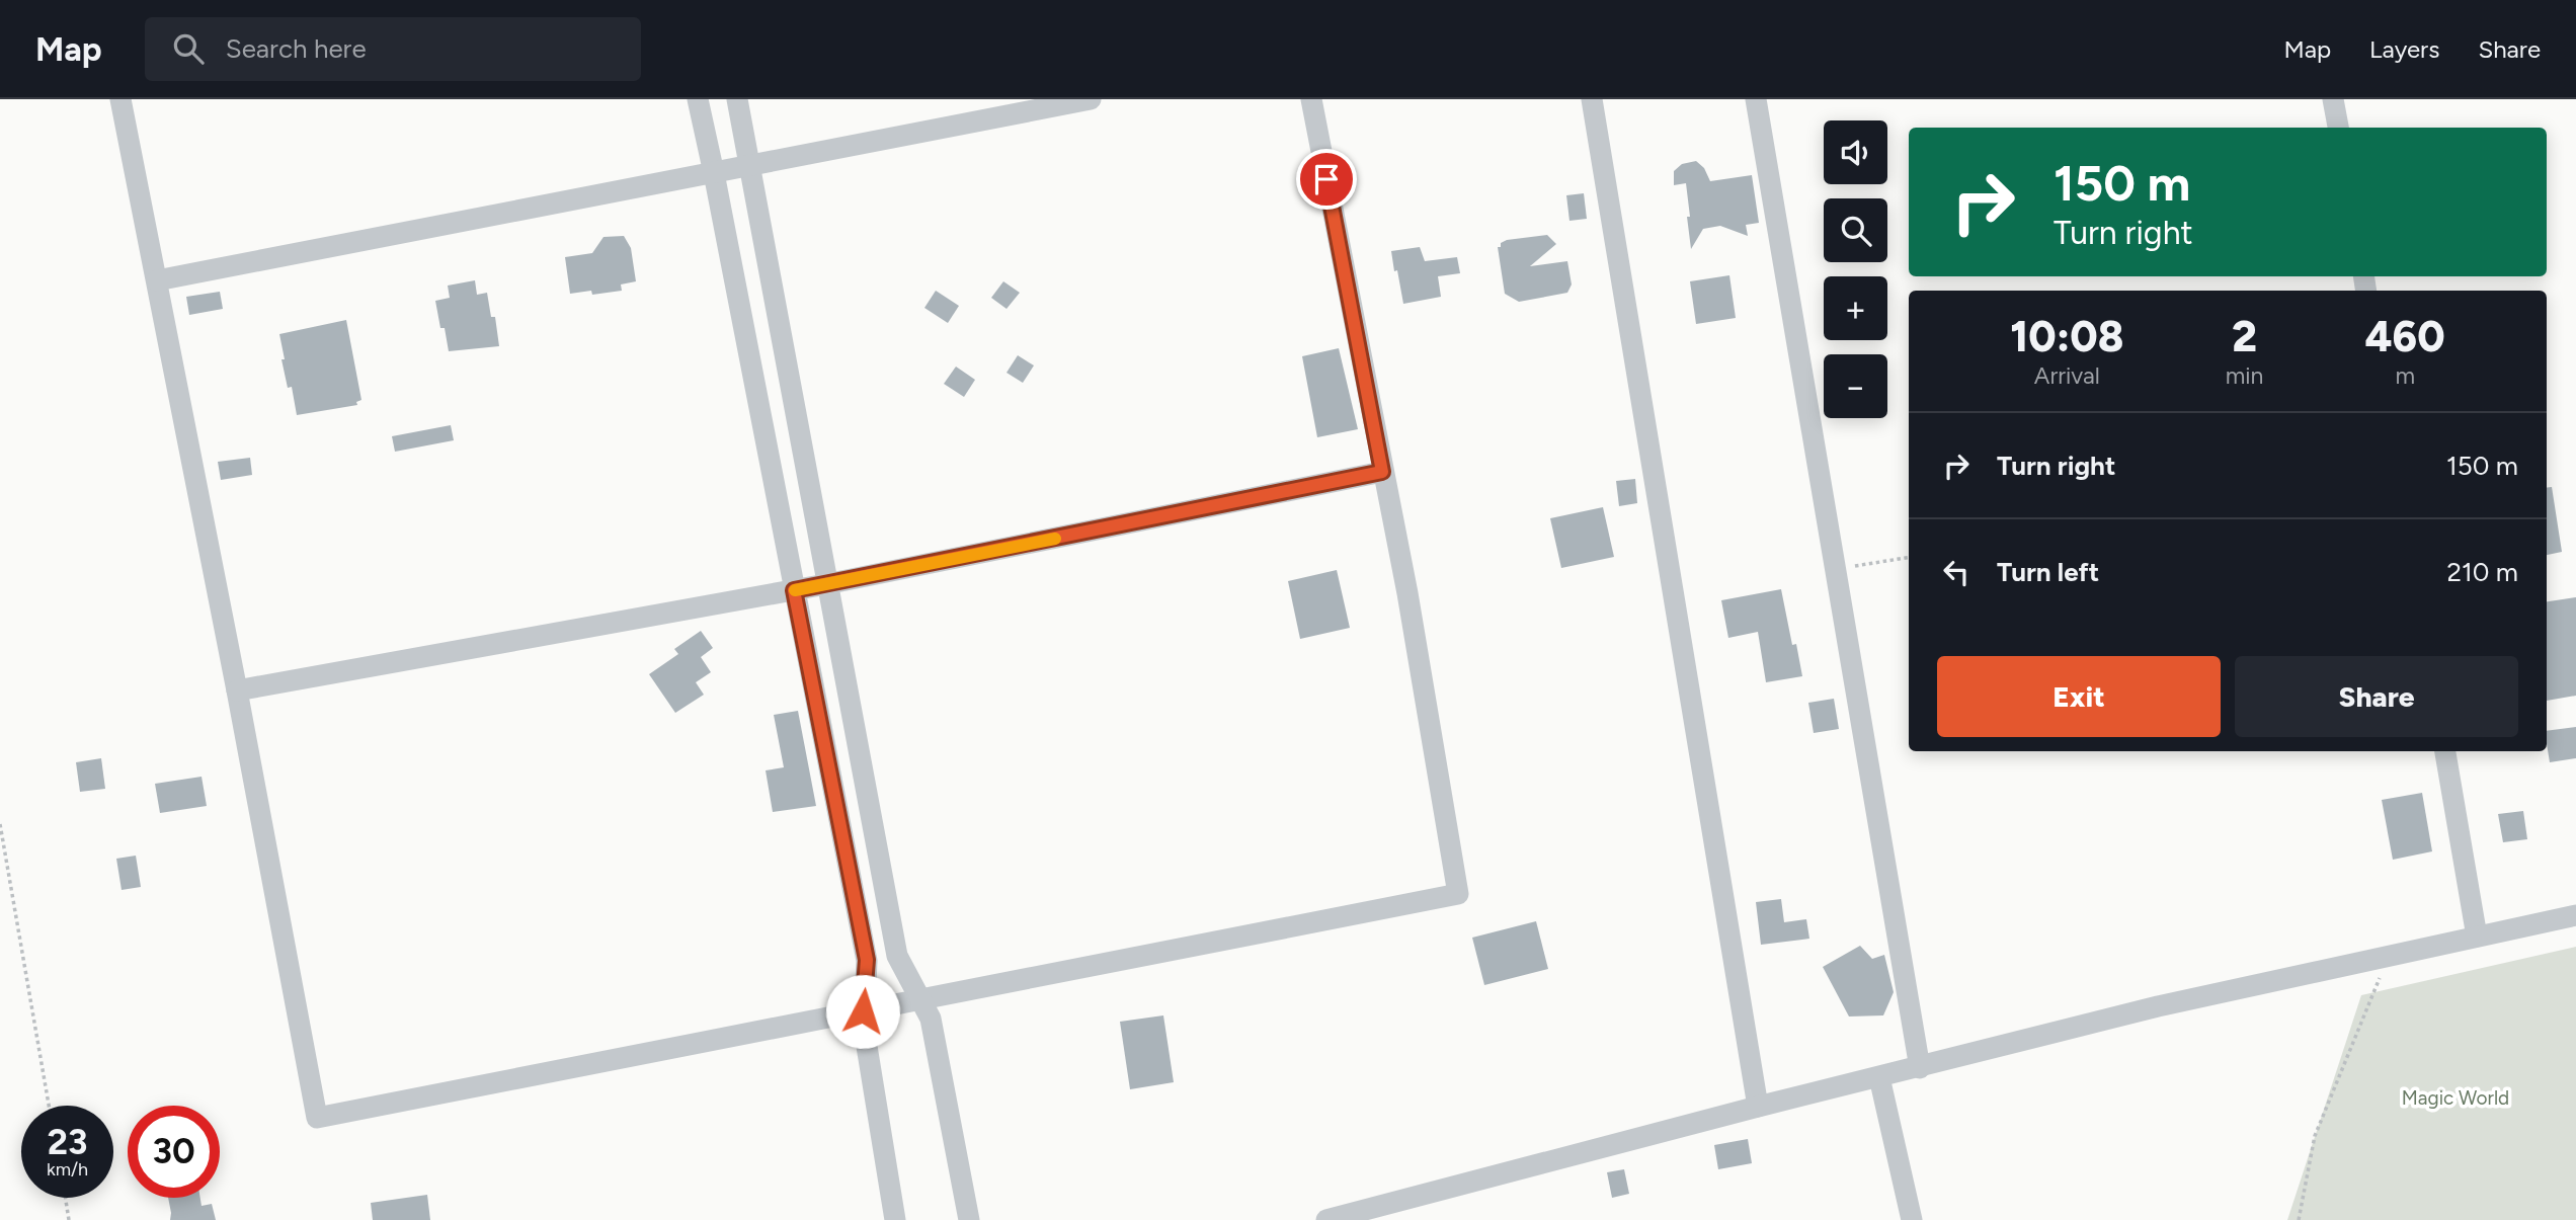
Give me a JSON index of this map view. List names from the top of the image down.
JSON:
{
  "parks": ["Magic World"],
  "page": {
    "header": "Map",
    "search": "Search here",
    "nav": ["Map", "Layers", "Share"],
    "map_buttons": ["+", "−"],
    "turn": ["150 m", "Turn right"],
    "eta": [
      "10:08",
      "Arrival",
      "2",
      "min",
      "460",
      "m"
    ],
    "list": [
      {
        "name": "Turn right",
        "value": "150 m"
      },
      {
        "name": "Turn left",
        "value": "210 m"
      }
    ],
    "buttons": ["Exit", "Share"],
    "speed": "23 km/h",
    "limit": "30"
  }
}
